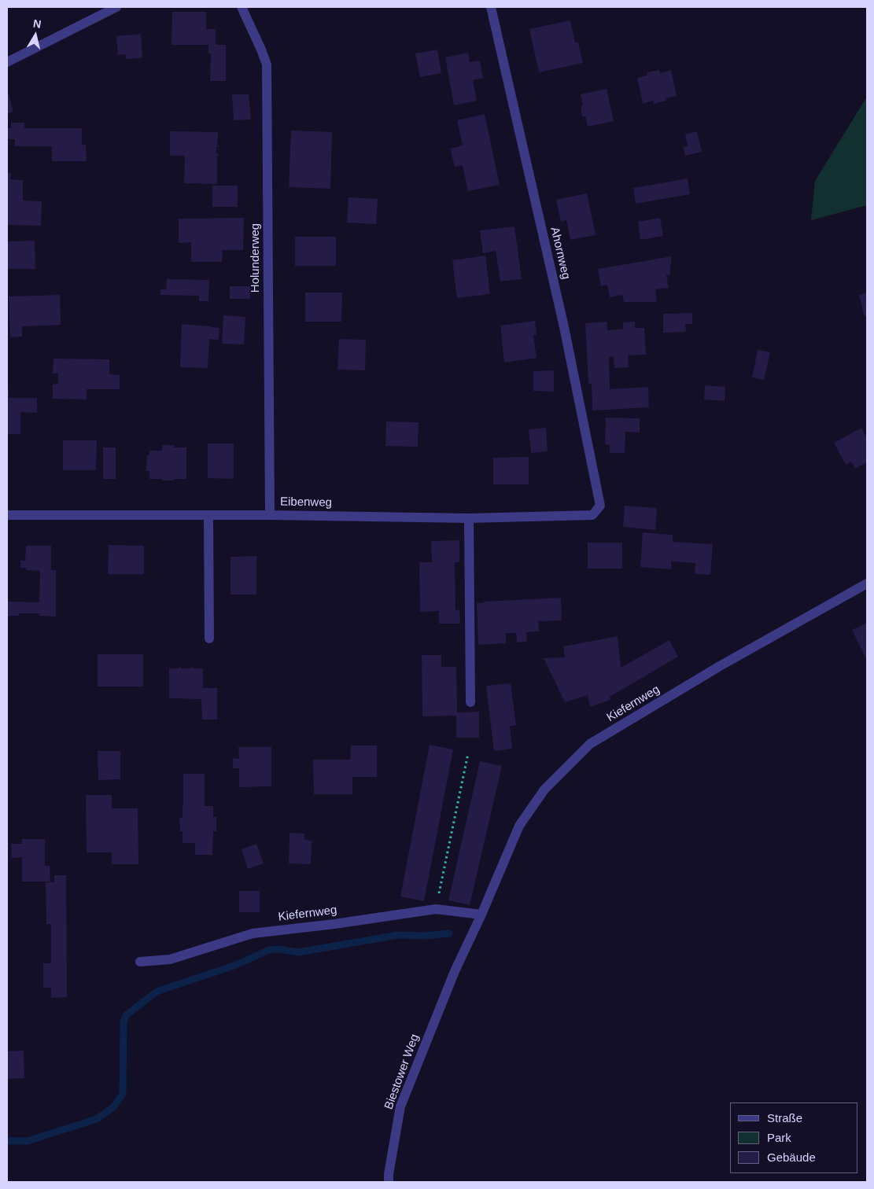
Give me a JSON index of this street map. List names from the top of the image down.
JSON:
{
  "streets": {
    "street": [
      "Ahornweg",
      "Holunderweg",
      "Eibenweg",
      "Kiefernweg",
      "Biestower Weg"
    ]
  },
  "crossings": [
    ["Ahornweg", "Eibenweg"],
    ["Holunderweg", "Eibenweg"],
    ["Kiefernweg", "Biestower Weg"]
  ],
  "legend": ["Straße", "Park", "Gebäude"],
  "north": "top"
}
